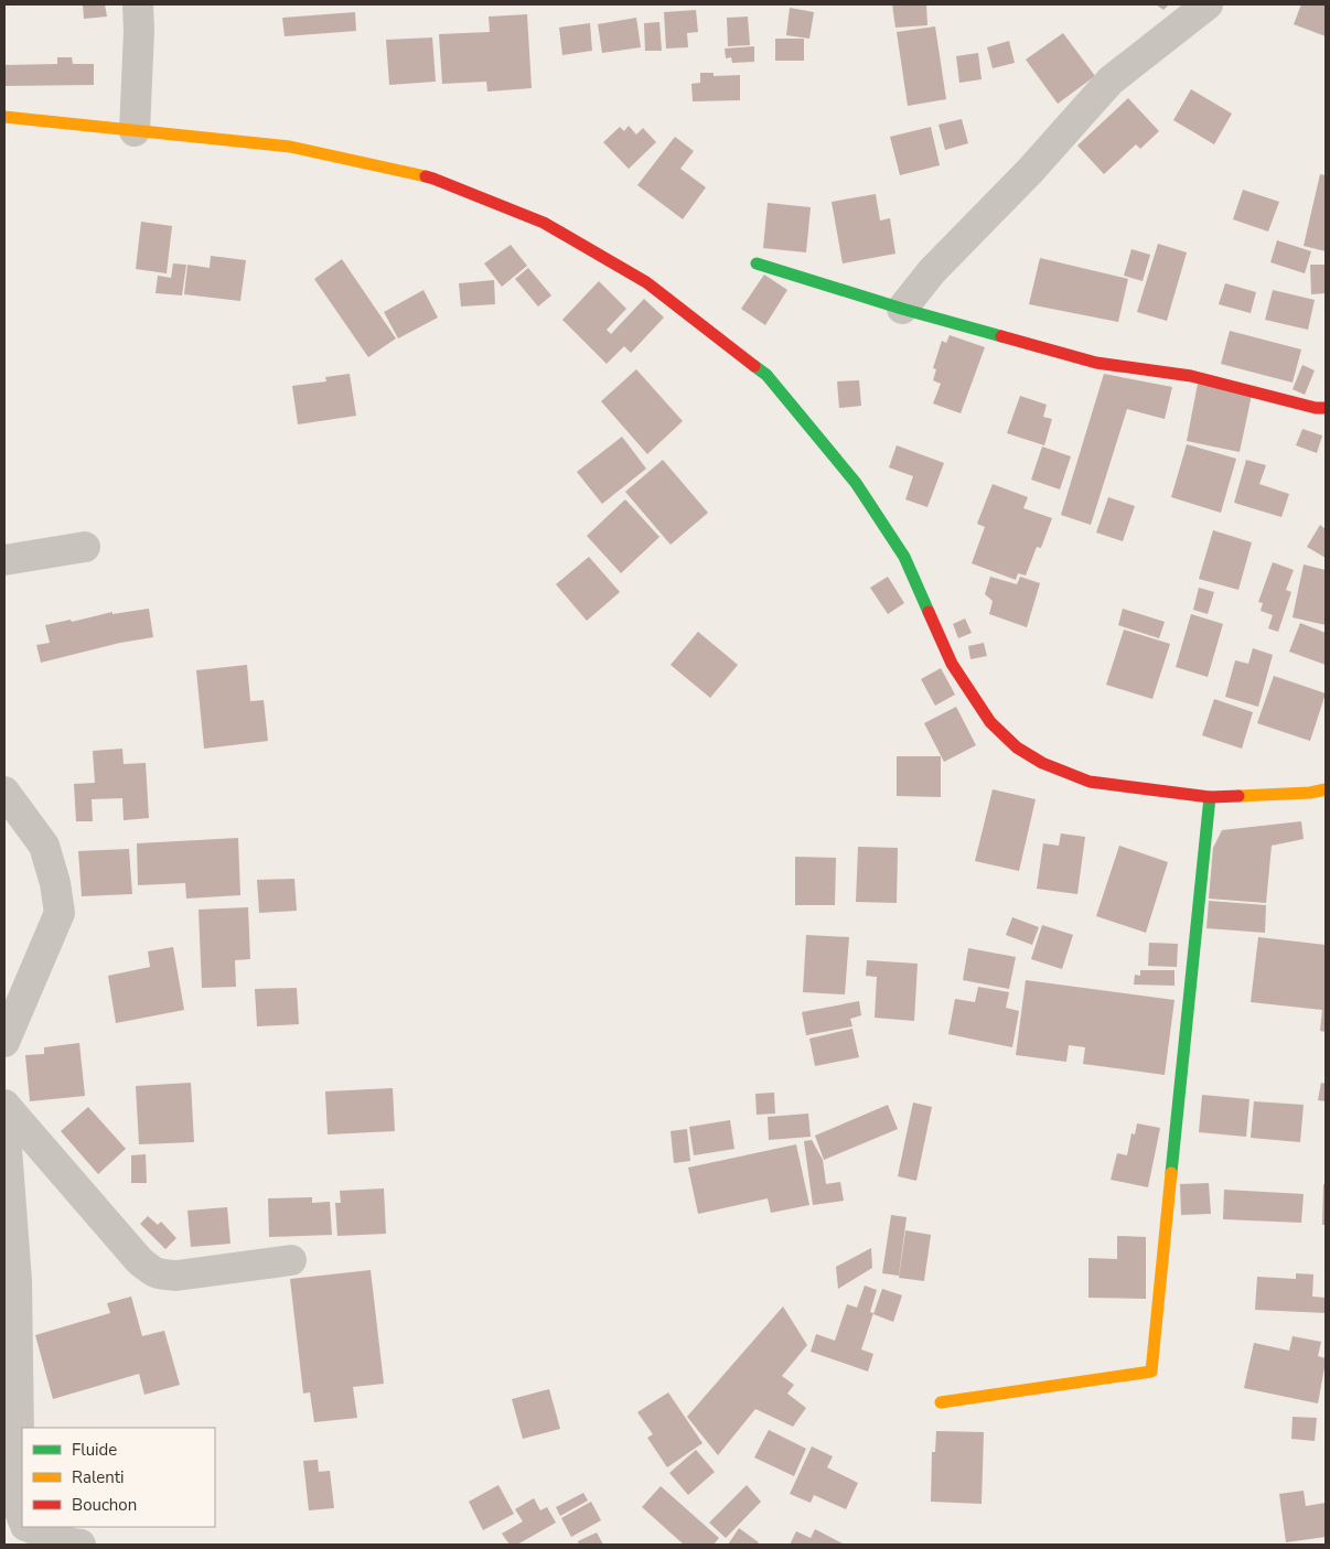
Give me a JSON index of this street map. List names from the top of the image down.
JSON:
{
  "legend": ["Fluide", "Ralenti", "Bouchon"]
}
